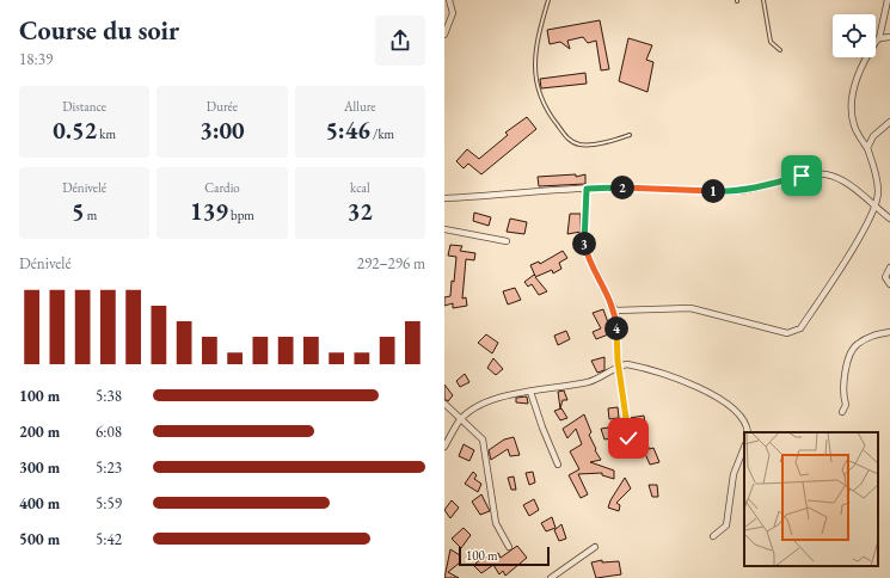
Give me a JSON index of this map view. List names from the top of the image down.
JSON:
{
  "scale_bar": "100 m",
  "page": {
    "heading": ["Course du soir", "18:39"],
    "stats": [
      ["Distance", "0.52 km"],
      ["Durée", "3:00"],
      ["Allure", "5:46 /km"],
      ["Dénivelé", "5 m"],
      ["Cardio", "139 bpm"],
      ["kcal", "32"]
    ],
    "pins": [
      "2",
      "1",
      "3",
      "4"
    ],
    "chart": ["Dénivelé", "292–296 m"],
    "list": [
      {
        "name": "100 m",
        "note": "5:38"
      },
      {
        "name": "200 m",
        "note": "6:08"
      },
      {
        "name": "300 m",
        "note": "5:23"
      },
      {
        "name": "400 m",
        "note": "5:59"
      },
      {
        "name": "500 m",
        "note": "5:42"
      }
    ],
    "scale": "100 m"
  }
}
